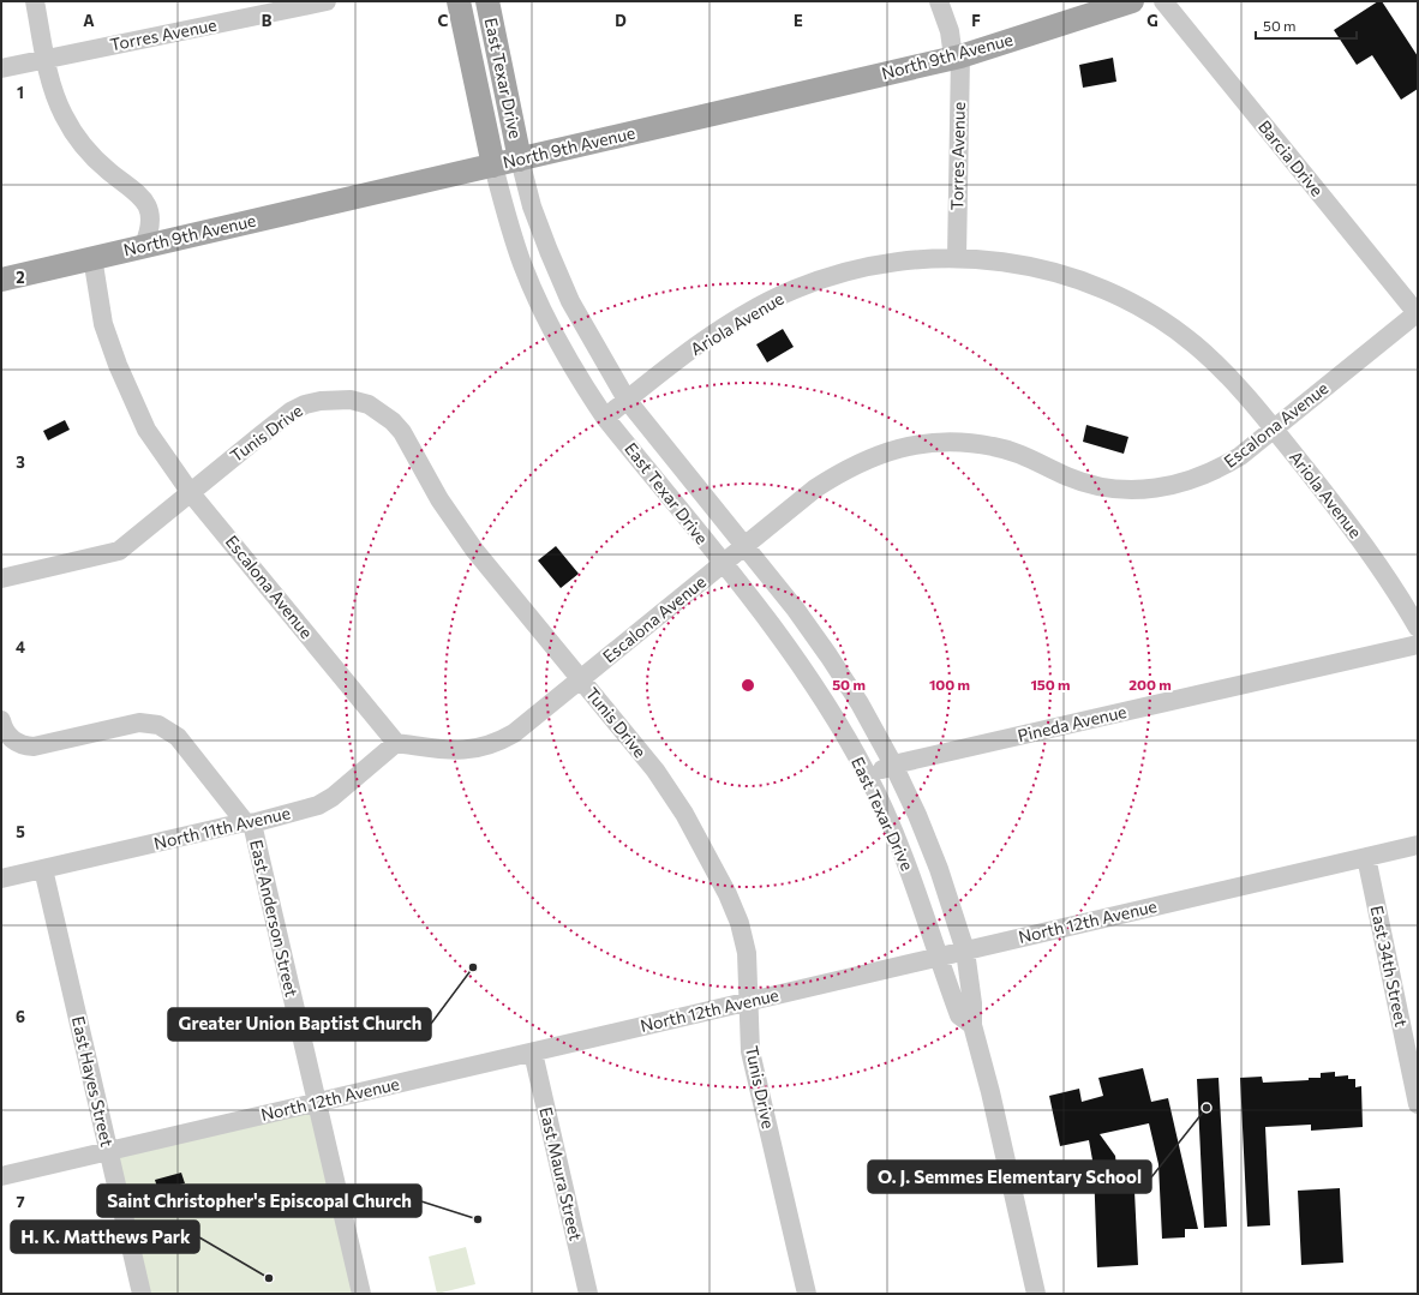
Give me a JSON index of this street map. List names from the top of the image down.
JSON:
{
  "streets": {
    "main road": ["North 9th Avenue", "East Texar Drive"],
    "street": [
      "Torres Avenue",
      "Barcia Drive",
      "Ariola Avenue",
      "Escalona Avenue",
      "Tunis Drive",
      "Pineda Avenue",
      "North 11th Avenue",
      "East Anderson Street",
      "North 12th Avenue",
      "East 34th Street",
      "East Hayes Street",
      "East Maura Street"
    ]
  },
  "crossings": [
    ["Torres Avenue", "North 9th Avenue"],
    ["Torres Avenue", "Ariola Avenue"],
    ["North 9th Avenue", "East Texar Drive"],
    ["North 9th Avenue", "Escalona Avenue"],
    ["East Texar Drive", "Ariola Avenue"],
    ["East Texar Drive", "Escalona Avenue"],
    ["East Texar Drive", "Pineda Avenue"],
    ["East Texar Drive", "North 12th Avenue"],
    ["Barcia Drive", "Escalona Avenue"],
    ["Ariola Avenue", "Escalona Avenue"],
    ["Escalona Avenue", "Tunis Drive"],
    ["Escalona Avenue", "North 11th Avenue"],
    ["Tunis Drive", "North 12th Avenue"],
    ["North 11th Avenue", "East Anderson Street"],
    ["North 11th Avenue", "East Hayes Street"],
    ["East Anderson Street", "North 12th Avenue"],
    ["North 12th Avenue", "East 34th Street"],
    ["North 12th Avenue", "East Hayes Street"],
    ["North 12th Avenue", "East Maura Street"]
  ],
  "places": [
    "Greater Union Baptist Church",
    "O. J. Semmes Elementary School",
    "Saint Christopher's Episcopal Church",
    "H. K. Matthews Park"
  ],
  "scale_bar": "50 m",
  "grid": {
    "columns": [
      "A",
      "B",
      "C",
      "D",
      "E",
      "F",
      "G"
    ],
    "rows": [
      "1",
      "2",
      "3",
      "4",
      "5",
      "6",
      "7"
    ]
  },
  "rings": [
    "50 m",
    "100 m",
    "150 m",
    "200 m"
  ]
}
